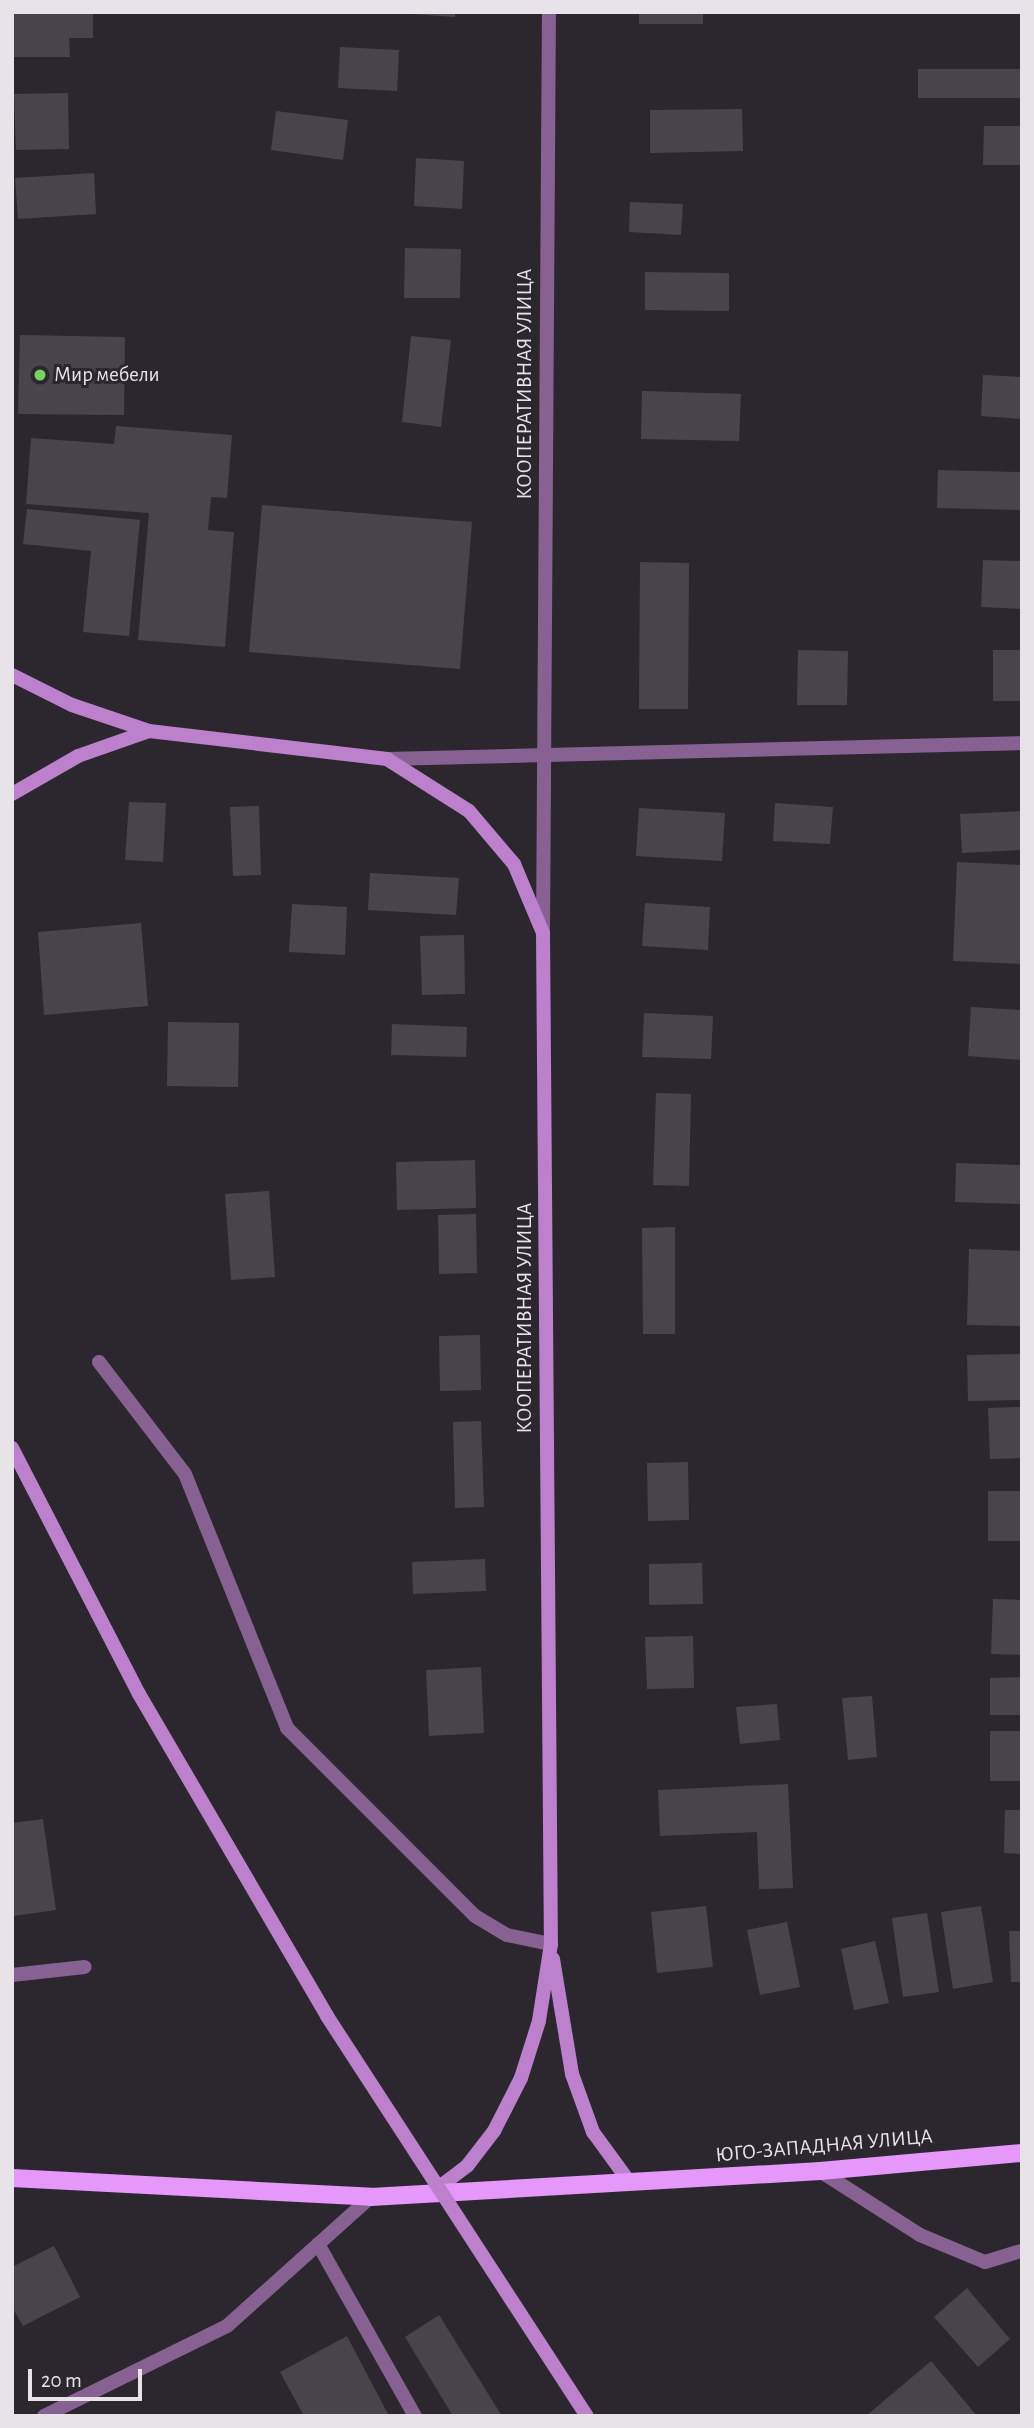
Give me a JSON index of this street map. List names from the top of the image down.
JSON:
{
  "streets": {
    "main road": ["КООПЕРАТИВНАЯ УЛИЦА", "ЮГО-ЗАПАДНАЯ УЛИЦА"]
  },
  "crossings": [
    ["КООПЕРАТИВНАЯ УЛИЦА", "ЮГО-ЗАПАДНАЯ УЛИЦА"]
  ],
  "places": ["Мир мебели"],
  "scale_bar": "20 m"
}
